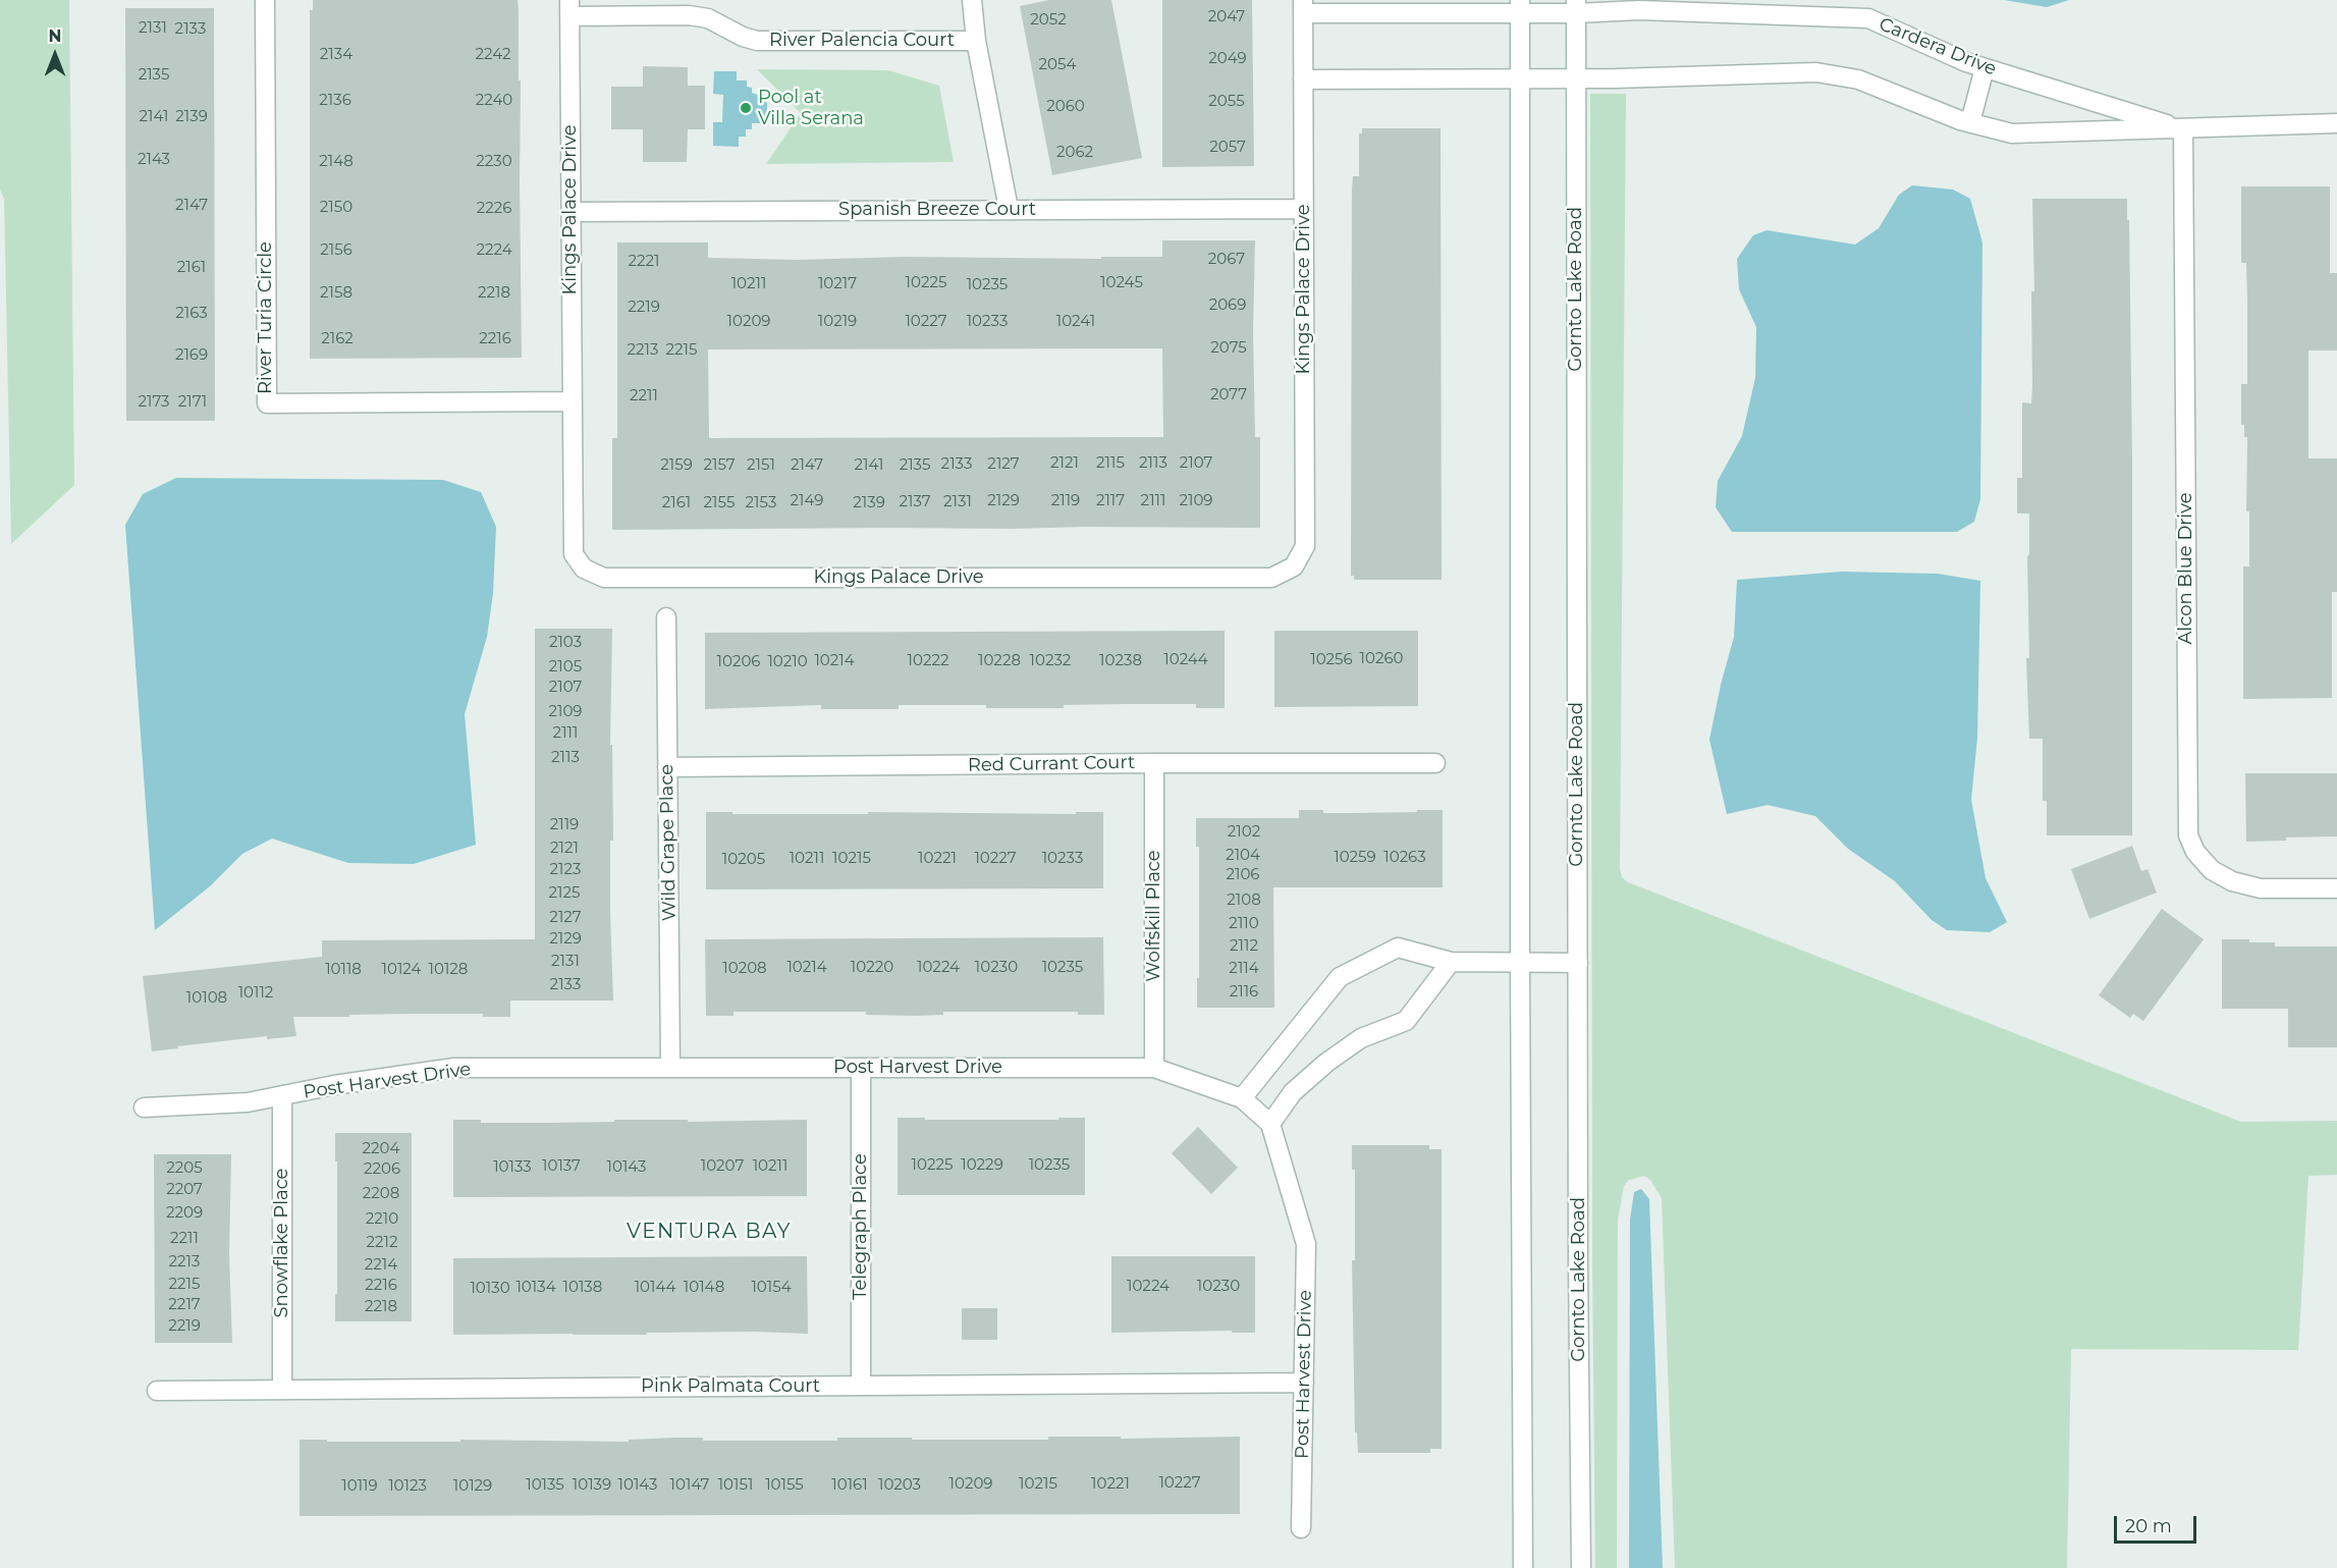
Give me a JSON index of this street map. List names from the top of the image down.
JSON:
{
  "streets": {
    "street": [
      "River Palencia Court",
      "Cardera Drive",
      "Kings Palace Drive",
      "Spanish Breeze Court",
      "Gornto Lake Road",
      "River Turia Circle",
      "Alcon Blue Drive",
      "Red Currant Court",
      "Wild Grape Place",
      "Wolfskill Place",
      "Post Harvest Drive",
      "Telegraph Place",
      "Snowflake Place",
      "Pink Palmata Court"
    ]
  },
  "crossings": [
    ["River Palencia Court", "Kings Palace Drive"],
    ["Cardera Drive", "Kings Palace Drive"],
    ["Cardera Drive", "Gornto Lake Road"],
    ["Cardera Drive", "Alcon Blue Drive"],
    ["Kings Palace Drive", "Spanish Breeze Court"],
    ["Kings Palace Drive", "Gornto Lake Road"],
    ["Kings Palace Drive", "River Turia Circle"],
    ["Red Currant Court", "Wild Grape Place"],
    ["Red Currant Court", "Wolfskill Place"],
    ["Wild Grape Place", "Post Harvest Drive"],
    ["Wolfskill Place", "Post Harvest Drive"],
    ["Post Harvest Drive", "Telegraph Place"],
    ["Post Harvest Drive", "Snowflake Place"],
    ["Post Harvest Drive", "Pink Palmata Court"],
    ["Telegraph Place", "Pink Palmata Court"],
    ["Snowflake Place", "Pink Palmata Court"]
  ],
  "districts": ["VENTURA BAY"],
  "places": ["Pool at Villa Serana"],
  "house_numbers": [
    "2047",
    "2052",
    "2131",
    "2133",
    "2134",
    "2242",
    "2049",
    "2054",
    "2135",
    "2136",
    "2240",
    "2055",
    "2060",
    "2141",
    "2139",
    "2057",
    "2062",
    "2143",
    "2148",
    "2230",
    "2147",
    "2150",
    "2226",
    "2156",
    "2224",
    "2067",
    "2221",
    "2161",
    "10225",
    "10245",
    "10211",
    "10217",
    "10235",
    "2158",
    "2218",
    "2069",
    "2219",
    "2163",
    "10209",
    "10219",
    "10227",
    "10233",
    "10241",
    "2162",
    "2216",
    "2075",
    "2213",
    "2215",
    "2169",
    "2077",
    "2211",
    "2173",
    "2171",
    "2121",
    "2115",
    "2113",
    "2107",
    "2133",
    "2127",
    "2159",
    "2157",
    "2151",
    "2147",
    "2141",
    "2135",
    "2149",
    "2129",
    "2119",
    "2117",
    "2111",
    "2109",
    "2137",
    "2131",
    "2161",
    "2155",
    "2153",
    "2139",
    "2103",
    "10260",
    "10244",
    "10256",
    "10214",
    "10222",
    "10228",
    "10232",
    "10238",
    "10206",
    "10210",
    "2105",
    "2107",
    "2109",
    "2111",
    "2113",
    "2119",
    "2102",
    "2121",
    "2104",
    "10259",
    "10263",
    "10211",
    "10215",
    "10221",
    "10227",
    "10233",
    "10205",
    "2123",
    "2106",
    "2125",
    "2108",
    "2127",
    "2110",
    "2129",
    "2112",
    "2131",
    "10214",
    "10220",
    "10224",
    "10230",
    "10235",
    "10208",
    "2114",
    "10118",
    "10124",
    "10128",
    "2133",
    "2116",
    "10112",
    "10108",
    "2204",
    "10225",
    "10229",
    "10235",
    "10137",
    "10207",
    "10211",
    "10133",
    "10143",
    "2205",
    "2206",
    "2207",
    "2208",
    "2209",
    "2210",
    "2211",
    "2212",
    "2213",
    "2214",
    "2215",
    "2216",
    "10224",
    "10230",
    "10134",
    "10138",
    "10144",
    "10148",
    "10154",
    "10130",
    "2217",
    "2218",
    "2219",
    "10227",
    "10209",
    "10215",
    "10221",
    "10135",
    "10139",
    "10143",
    "10147",
    "10151",
    "10155",
    "10161",
    "10203",
    "10119",
    "10123",
    "10129"
  ],
  "scale_bar": "20 m",
  "north": "top"
}
